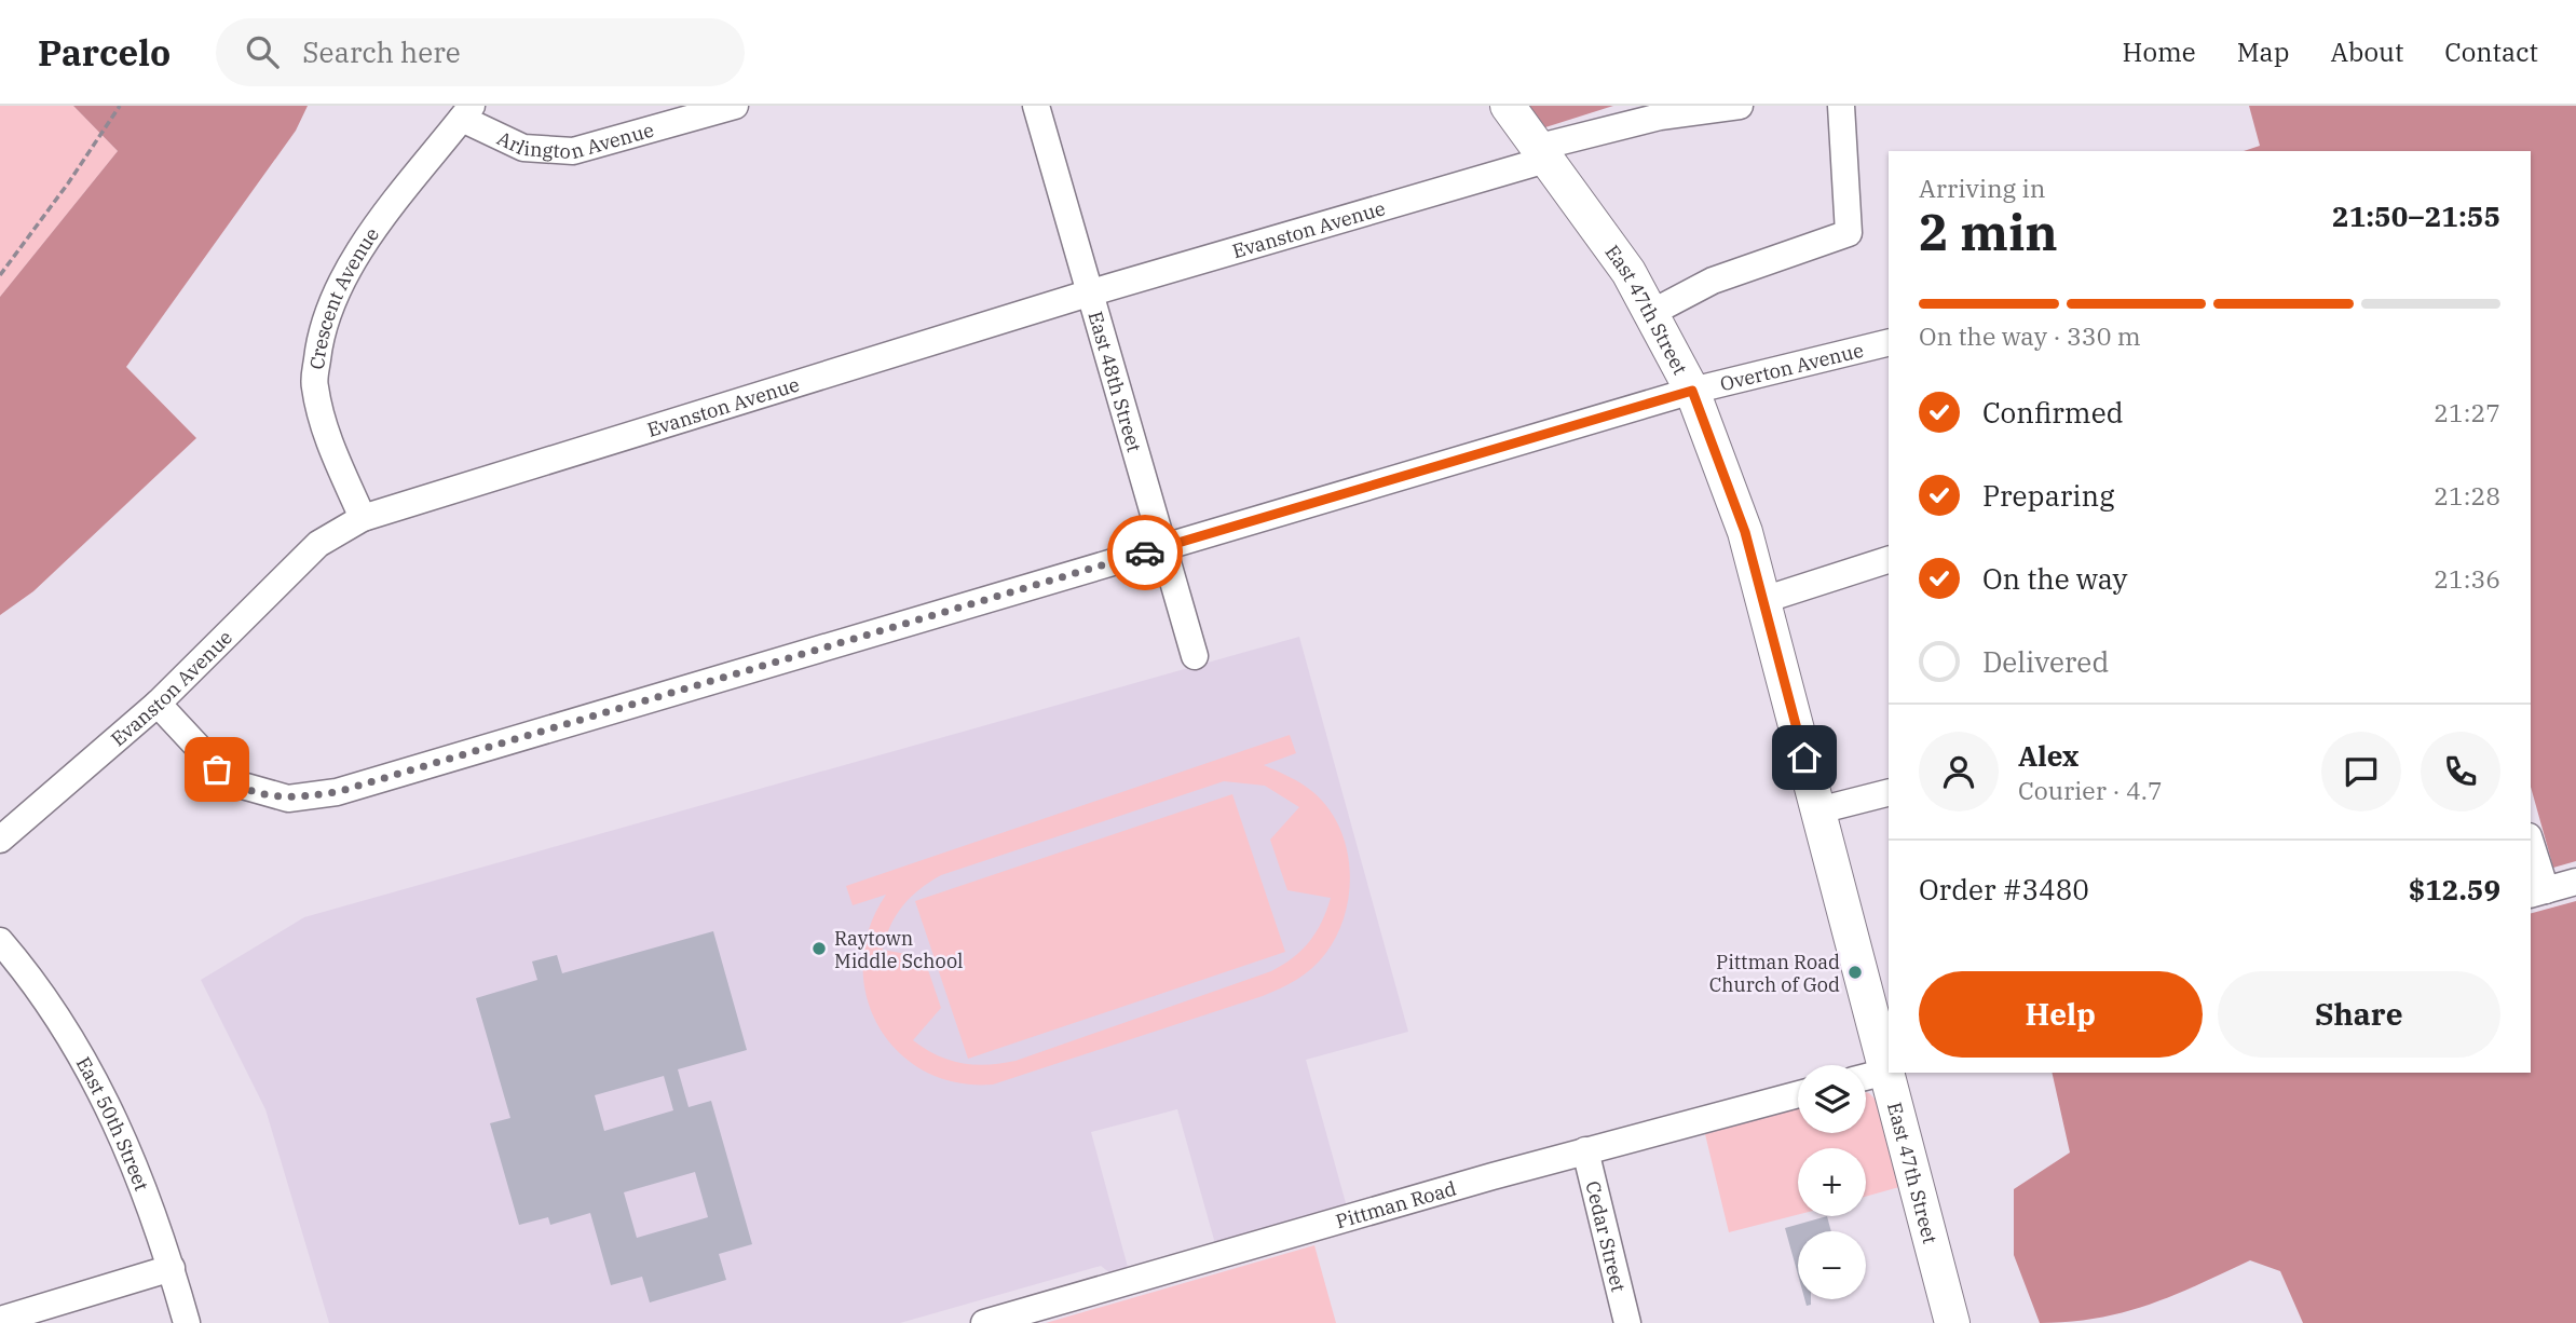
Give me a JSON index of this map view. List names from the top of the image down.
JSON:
{
  "streets": {
    "main road": ["East 47th Street"],
    "street": [
      "Arlington Avenue",
      "Evanston Avenue",
      "Crescent Avenue",
      "Overton Avenue",
      "East 48th Street",
      "East 50th Street",
      "Pittman Road",
      "Cedar Street"
    ]
  },
  "crossings": [
    ["Arlington Avenue", "Crescent Avenue"],
    ["Evanston Avenue", "Crescent Avenue"],
    ["Evanston Avenue", "East 47th Street"],
    ["Evanston Avenue", "Overton Avenue"],
    ["Evanston Avenue", "East 48th Street"],
    ["East 47th Street", "Overton Avenue"],
    ["Overton Avenue", "East 48th Street"],
    ["Pittman Road", "Cedar Street"]
  ],
  "places": ["Raytown Middle School", "Pittman Road Church of God"],
  "page": {
    "header": "Parcelo",
    "search": "Search here",
    "nav": [
      "Home",
      "Map",
      "About",
      "Contact"
    ],
    "heading": ["2 min", "Arriving in", "21:50–21:55"],
    "panel": [
      "Alex",
      "Courier · 4.7",
      "Order #3480",
      "$12.59"
    ],
    "bar": "On the way · 330 m",
    "list": [
      ["Confirmed", "21:27"],
      ["Preparing", "21:28"],
      ["On the way", "21:36"],
      "Delivered"
    ],
    "buttons": ["Help", "Share"],
    "map_buttons": ["+", "−"]
  }
}
